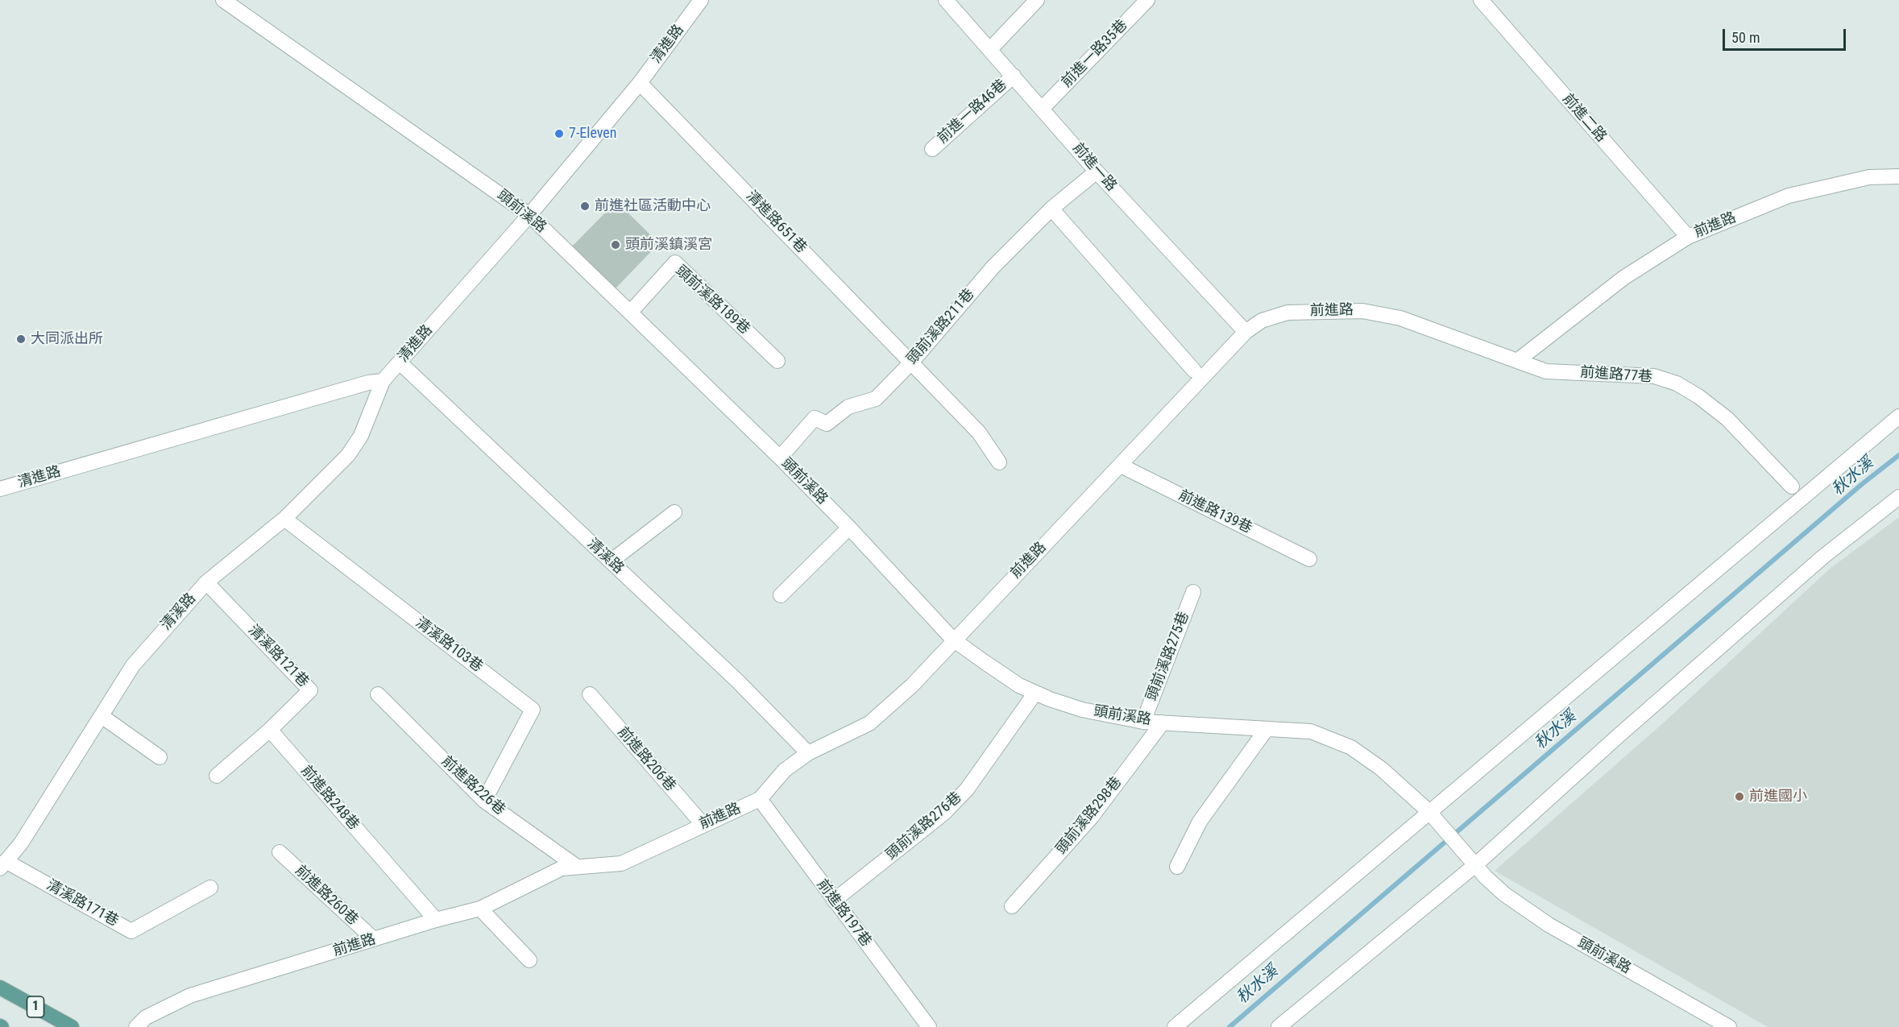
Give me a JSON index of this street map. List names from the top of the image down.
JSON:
{
  "streets": {
    "main road": ["1"],
    "street": [
      "清進路",
      "前進一路35巷",
      "前進一路46巷",
      "前進二路",
      "前進一路",
      "頭前溪路",
      "清進路651巷",
      "前進路",
      "頭前溪路189巷",
      "頭前溪路211巷",
      "前進路77巷",
      "前進路139巷",
      "清溪路",
      "清溪路103巷",
      "清溪路121巷",
      "頭前溪路275巷",
      "前進路206巷",
      "前進路226巷",
      "前進路248巷",
      "頭前溪路298巷",
      "頭前溪路276巷",
      "前進路260巷",
      "清溪路171巷",
      "前進路197巷"
    ]
  },
  "crossings": [
    ["清進路", "頭前溪路"],
    ["清進路", "清進路651巷"],
    ["清進路", "清溪路"],
    ["前進一路35巷", "前進一路"],
    ["前進一路46巷", "前進一路"],
    ["前進二路", "前進路"],
    ["前進一路", "前進路"],
    ["前進一路", "頭前溪路211巷"],
    ["頭前溪路", "前進路"],
    ["頭前溪路", "頭前溪路189巷"],
    ["頭前溪路", "頭前溪路211巷"],
    ["頭前溪路", "頭前溪路275巷"],
    ["頭前溪路", "頭前溪路298巷"],
    ["頭前溪路", "頭前溪路276巷"],
    ["清進路651巷", "頭前溪路211巷"],
    ["前進路", "前進路77巷"],
    ["前進路", "前進路139巷"],
    ["前進路", "清溪路"],
    ["前進路", "前進路206巷"],
    ["前進路", "前進路226巷"],
    ["前進路", "前進路248巷"],
    ["前進路", "前進路260巷"],
    ["前進路", "前進路197巷"],
    ["清溪路", "清溪路103巷"],
    ["清溪路", "清溪路121巷"],
    ["清溪路", "清溪路171巷"],
    ["清溪路103巷", "前進路226巷"],
    ["清溪路121巷", "前進路248巷"],
    ["頭前溪路276巷", "前進路197巷"]
  ],
  "water": ["秋水溪"],
  "places": [
    "7-Eleven",
    "前進社區活動中心",
    "頭前溪鎮溪宮",
    "大同派出所",
    "前進國小"
  ],
  "scale_bar": "50 m"
}
